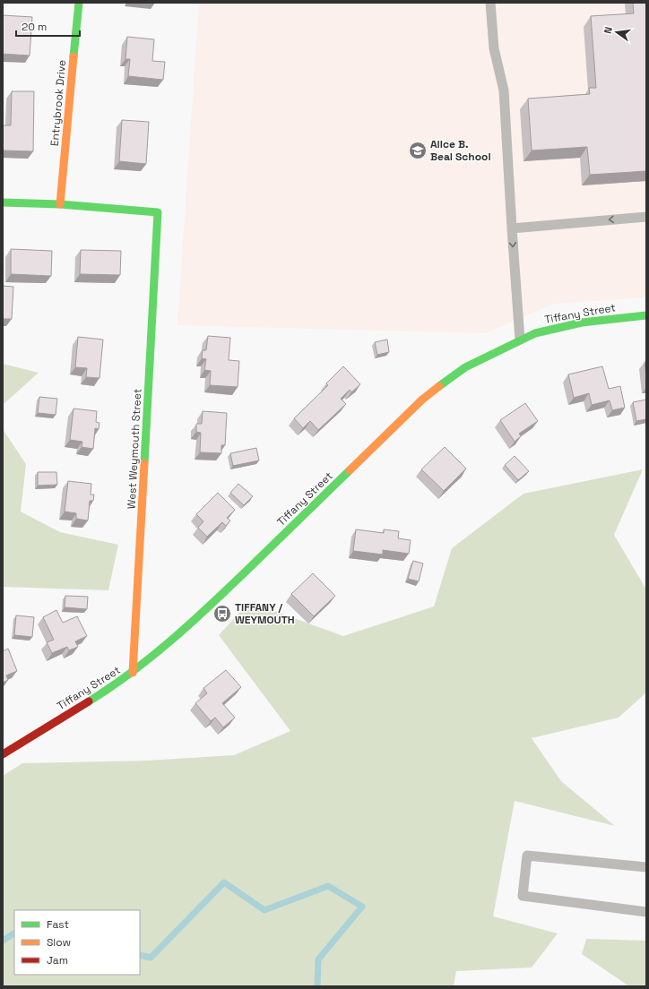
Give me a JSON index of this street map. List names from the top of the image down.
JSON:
{
  "streets": {
    "street": ["Entrybrook Drive", "Tiffany Street", "West Weymouth Street"]
  },
  "crossings": [
    ["Entrybrook Drive", "West Weymouth Street"],
    ["Tiffany Street", "West Weymouth Street"]
  ],
  "places": {
    "school or university": ["Alice B. Beal School"],
    "bus stop": ["TIFFANY / WEYMOUTH"]
  },
  "legend": ["Fast", "Slow", "Jam"],
  "scale_bar": "20 m",
  "north": "left"
}
